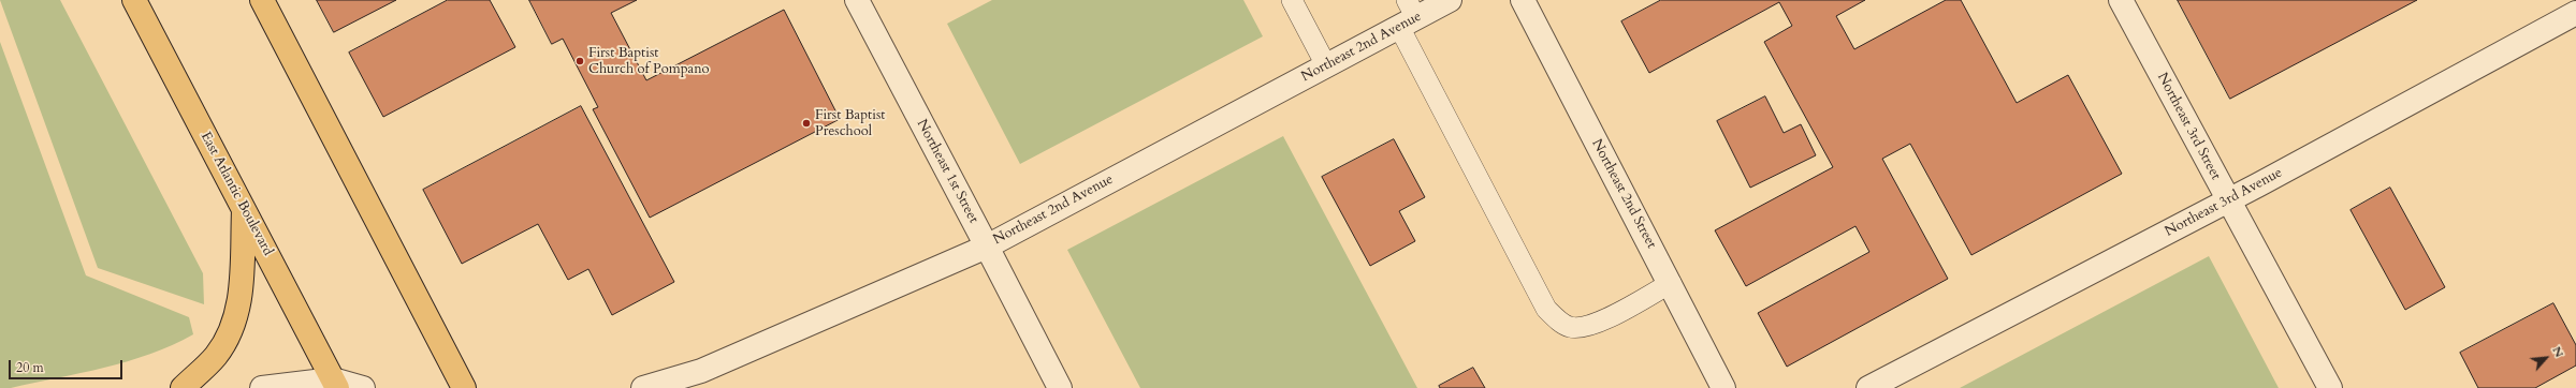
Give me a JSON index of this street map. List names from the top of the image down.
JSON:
{
  "streets": {
    "main road": ["East Atlantic Boulevard"],
    "street": [
      "Northeast 2nd Avenue",
      "Northeast 3rd Street",
      "Northeast 1st Street",
      "Northeast 2nd Street",
      "Northeast 3rd Avenue"
    ]
  },
  "crossings": [
    ["Northeast 2nd Avenue", "Northeast 1st Street"],
    ["Northeast 3rd Street", "Northeast 3rd Avenue"]
  ],
  "places": ["First Baptist Church of Pompano", "First Baptist Preschool"],
  "scale_bar": "20 m",
  "north": "top right"
}
